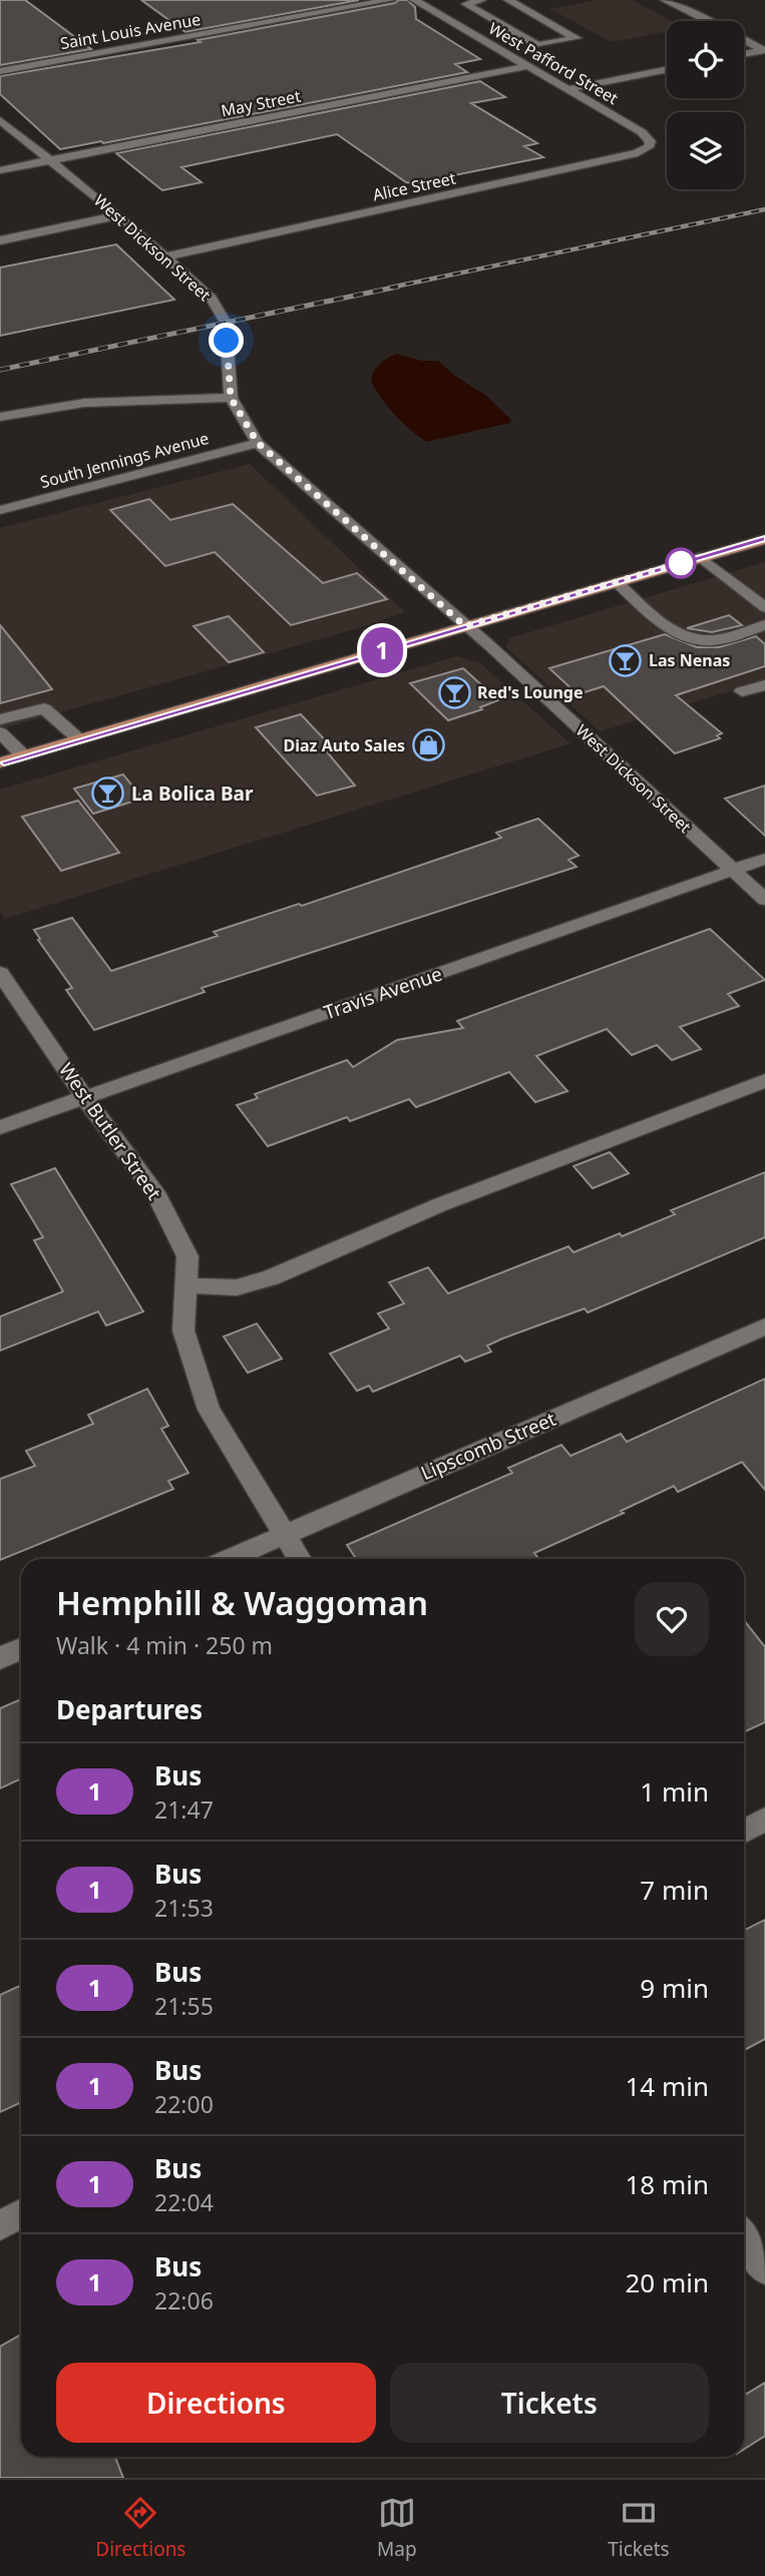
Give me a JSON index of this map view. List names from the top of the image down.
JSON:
{
  "streets": {
    "street": [
      "Saint Louis Avenue",
      "West Pafford Street",
      "May Street",
      "Alice Street",
      "West Dickson Street",
      "South Jennings Avenue",
      "Travis Avenue",
      "West Butler Street",
      "Lipscomb Street"
    ]
  },
  "crossings": [
    ["West Pafford Street", "May Street"],
    ["West Pafford Street", "Alice Street"],
    ["May Street", "West Dickson Street"],
    ["Alice Street", "West Dickson Street"],
    ["West Dickson Street", "South Jennings Avenue"],
    ["West Dickson Street", "Travis Avenue"],
    ["Travis Avenue", "West Butler Street"],
    ["West Butler Street", "Lipscomb Street"]
  ],
  "places": {
    "bar": ["Las Nenas", "Red's Lounge", "La Bolica Bar"],
    "shop": ["Diaz Auto Sales"]
  },
  "lines": ["bus line 1"],
  "page": {
    "on_map": "1",
    "heading": [
      ["Hemphill & Waggoman", "Walk · 4 min · 250 m"],
      "Departures"
    ],
    "list": [
      {
        "mark": "1",
        "name": "Bus",
        "note": "21:47",
        "value": "1 min"
      },
      {
        "mark": "1",
        "name": "Bus",
        "note": "21:53",
        "value": "7 min"
      },
      {
        "mark": "1",
        "name": "Bus",
        "note": "21:55",
        "value": "9 min"
      },
      {
        "mark": "1",
        "name": "Bus",
        "note": "22:00",
        "value": "14 min"
      },
      {
        "mark": "1",
        "name": "Bus",
        "note": "22:04",
        "value": "18 min"
      },
      {
        "mark": "1",
        "name": "Bus",
        "note": "22:06",
        "value": "20 min"
      }
    ],
    "buttons": ["Directions", "Tickets"],
    "tabs": ["Directions", "Map", "Tickets"]
  }
}
